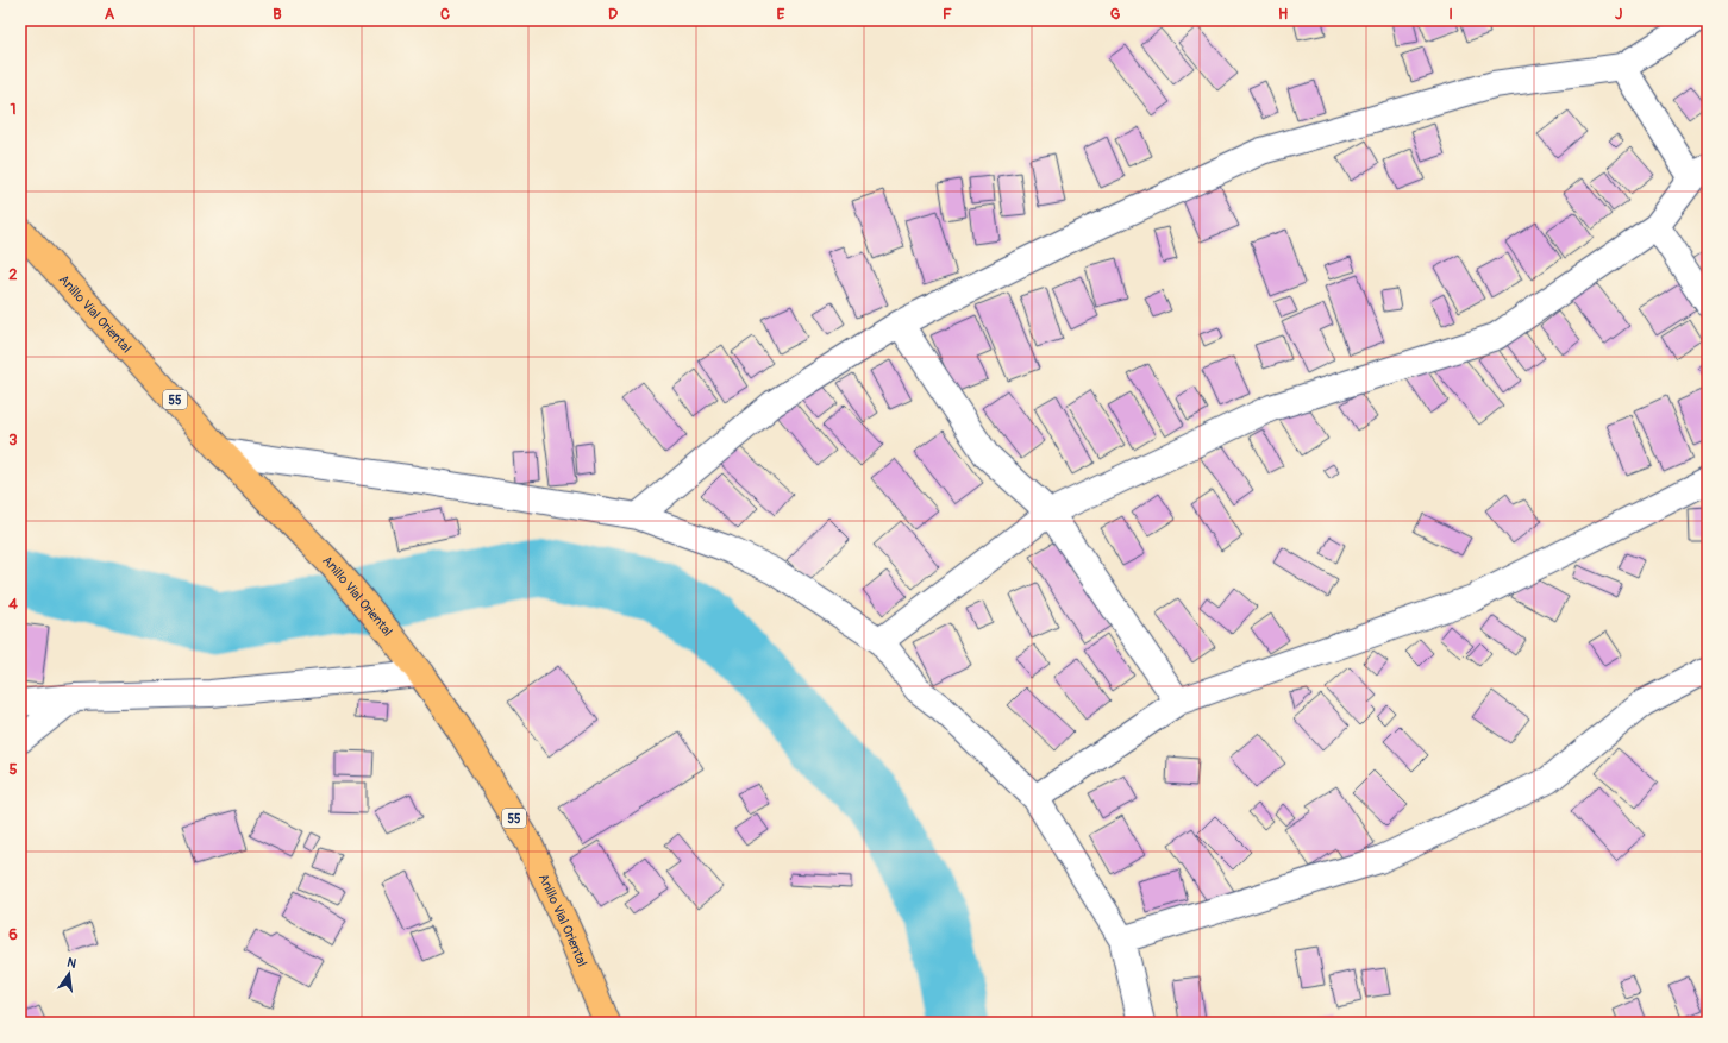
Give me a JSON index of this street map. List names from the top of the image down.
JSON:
{
  "streets": {
    "highway": ["Anillo Vial Oriental", "55"]
  },
  "north": "top",
  "grid": {
    "columns": [
      "A",
      "B",
      "C",
      "D",
      "E",
      "F",
      "G",
      "H",
      "I",
      "J"
    ],
    "rows": [
      "1",
      "2",
      "3",
      "4",
      "5",
      "6"
    ]
  }
}
